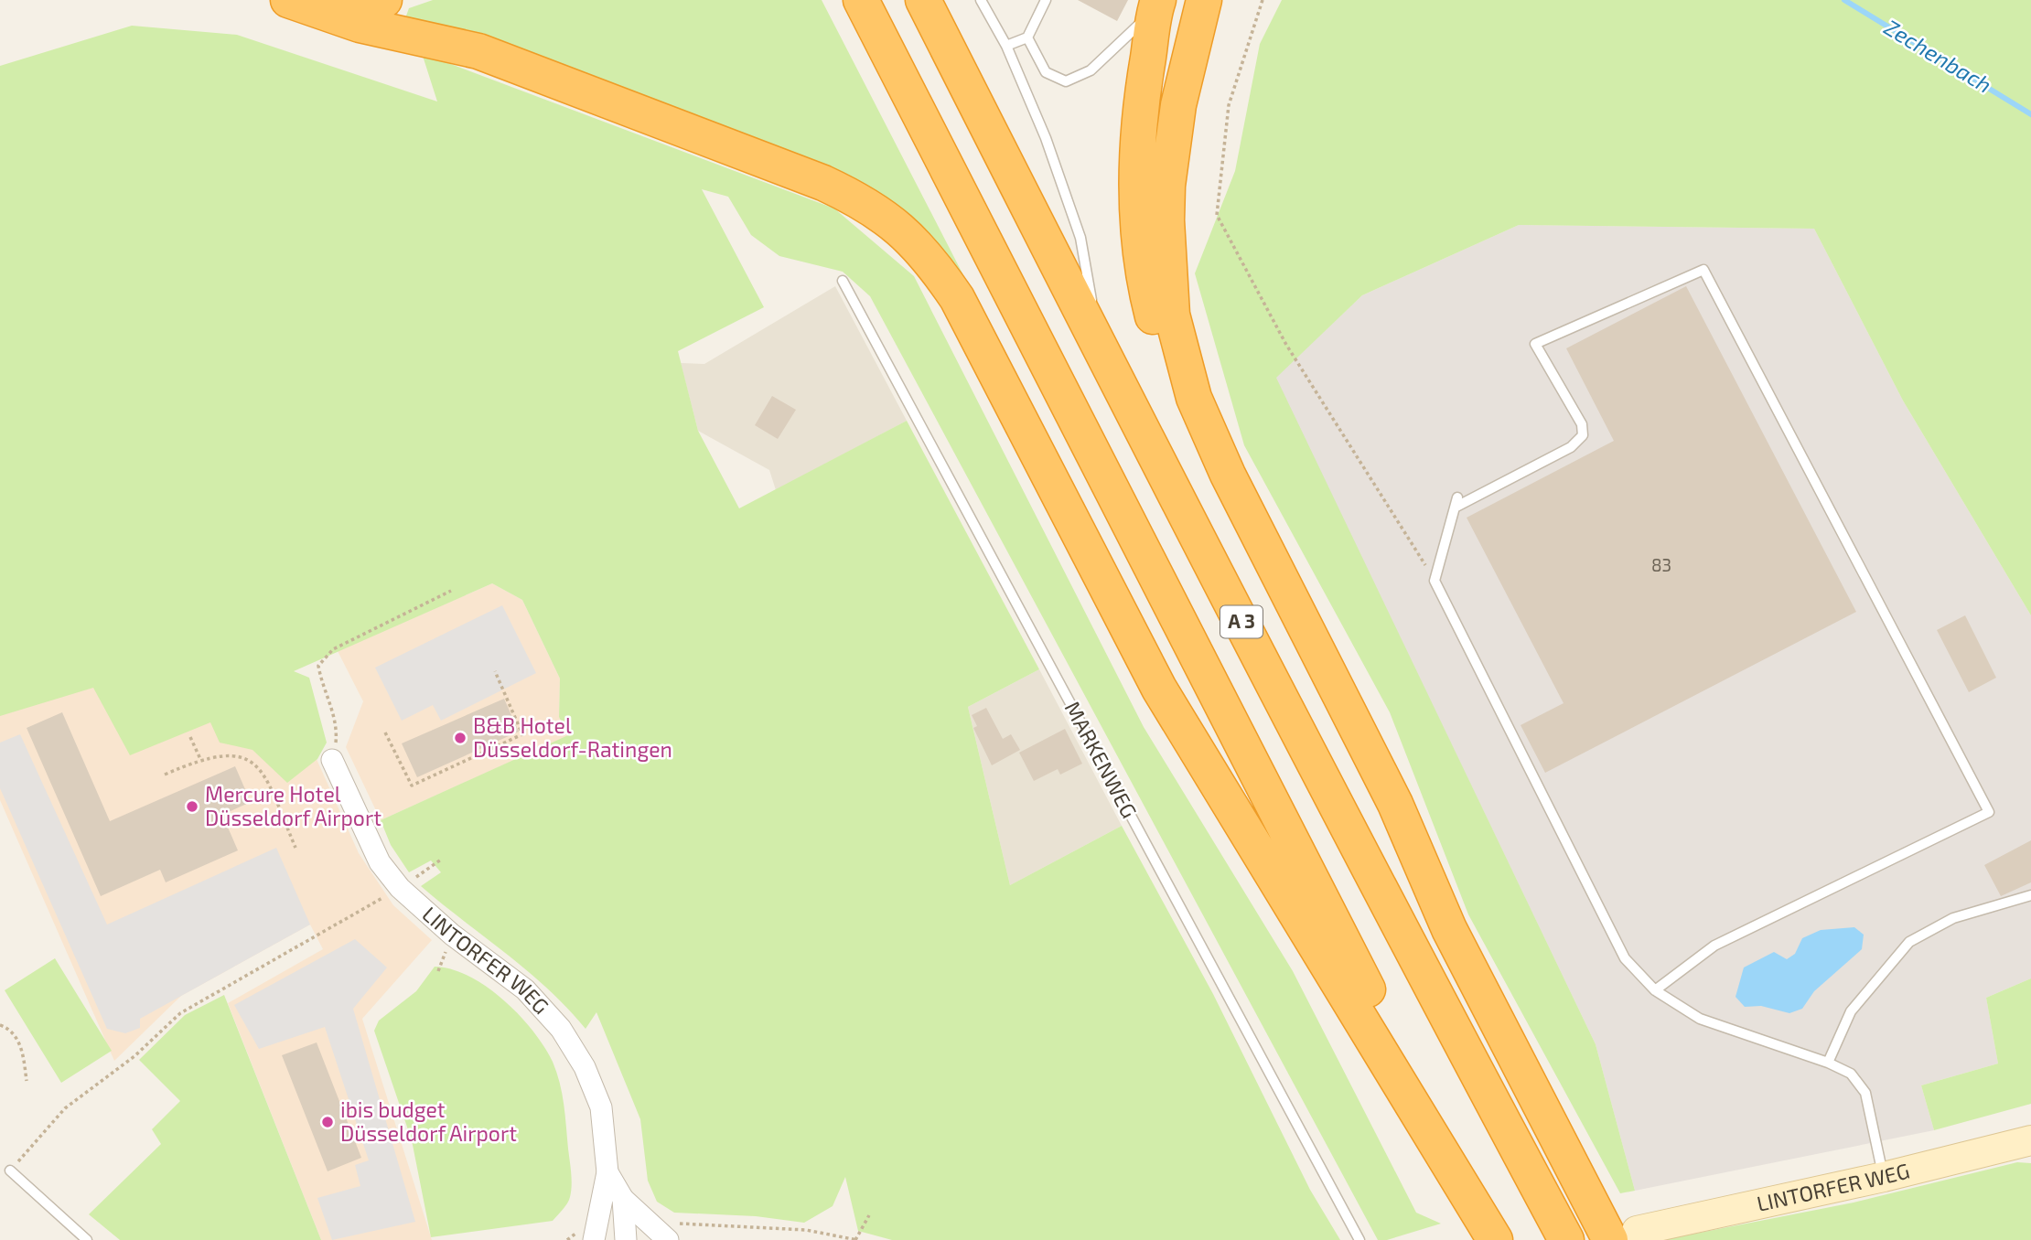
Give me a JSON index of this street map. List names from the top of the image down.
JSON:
{
  "streets": {
    "highway": ["A 3"],
    "main road": ["LINTORFER WEG"],
    "lane": ["MARKENWEG"]
  },
  "water": ["Zechenbach"],
  "places": ["B&B Hotel Düsseldorf-Ratingen", "Mercure Hotel Düsseldorf Airport", "ibis budget Düsseldorf Airport"],
  "house_numbers": ["83"]
}
